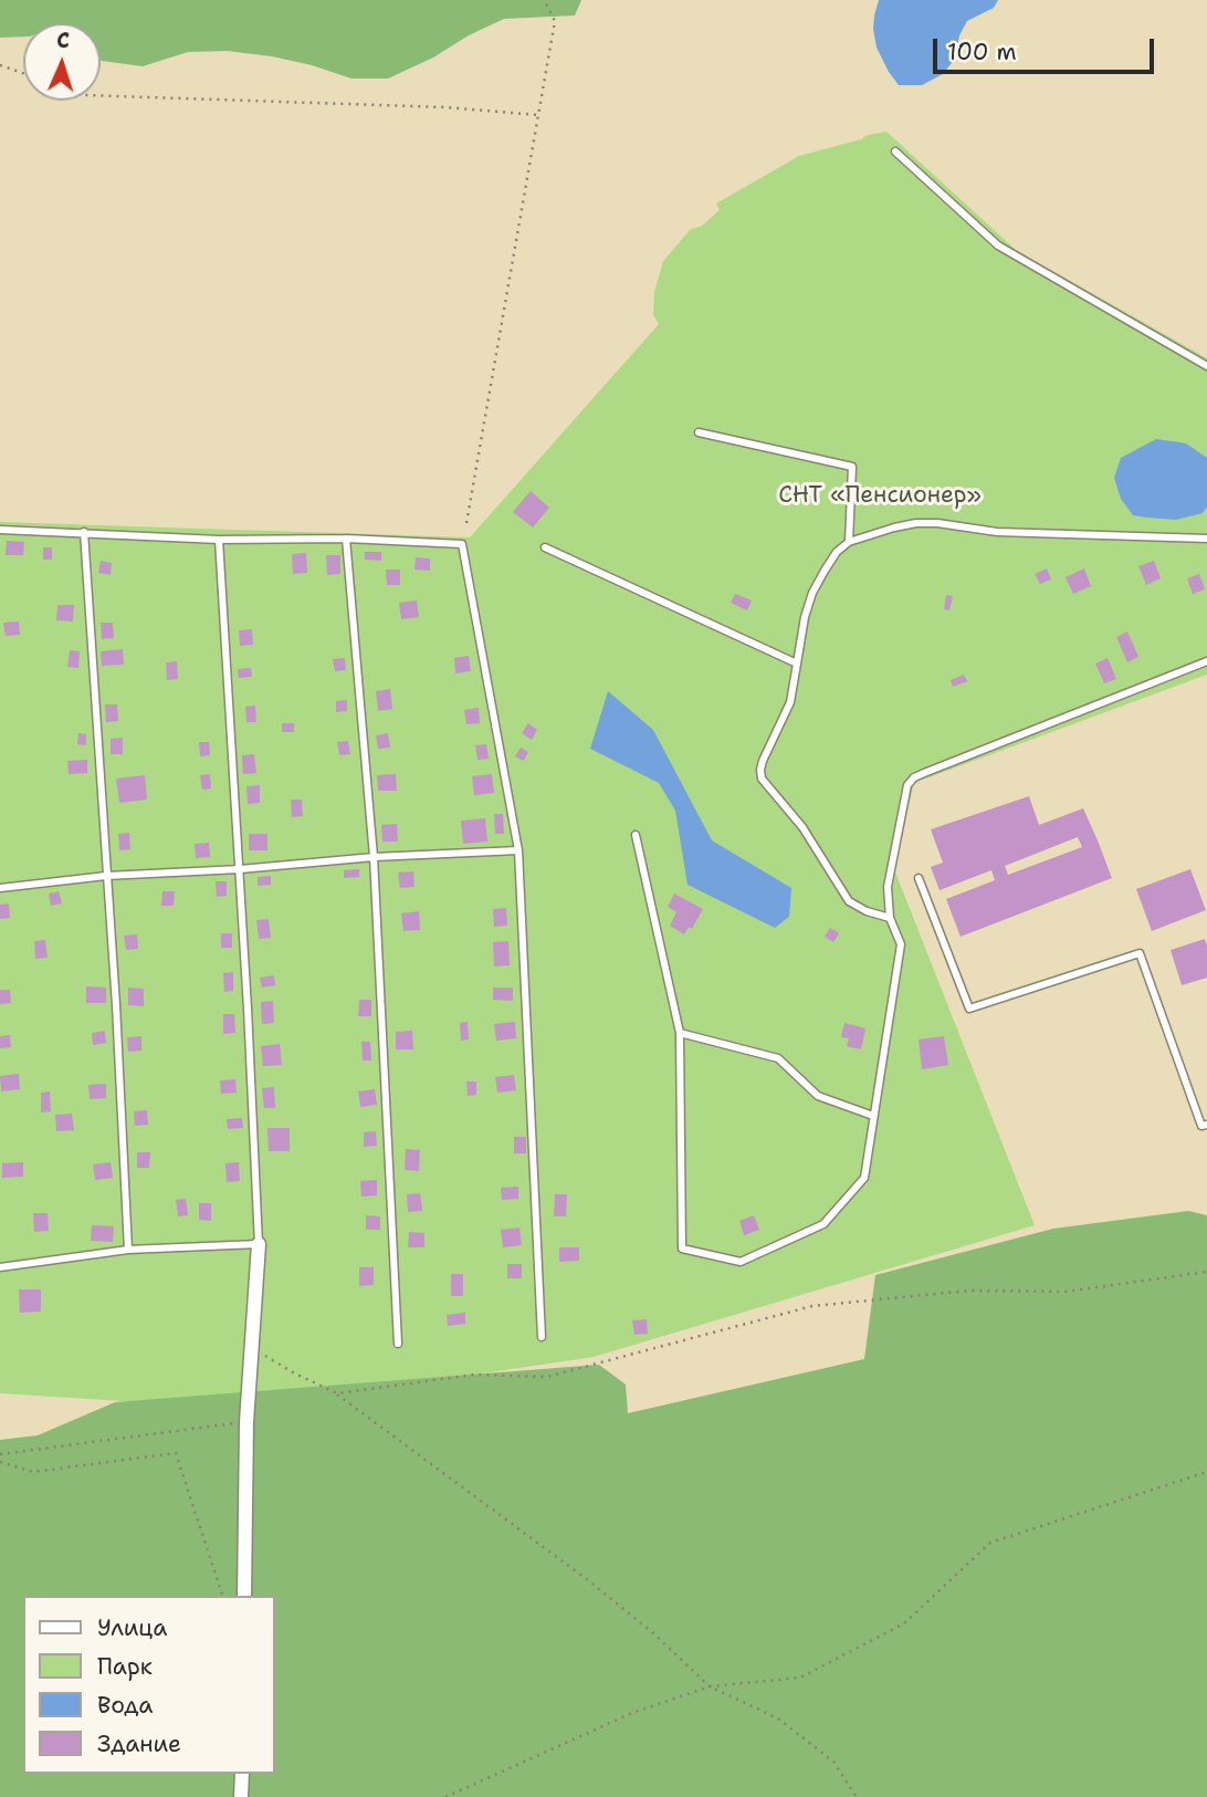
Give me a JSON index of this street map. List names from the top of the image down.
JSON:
{
  "parks": ["СНТ «Пенсионер»"],
  "legend": [
    "Улица",
    "Парк",
    "Вода",
    "Здание"
  ],
  "scale_bar": "100 m",
  "north": "top"
}
